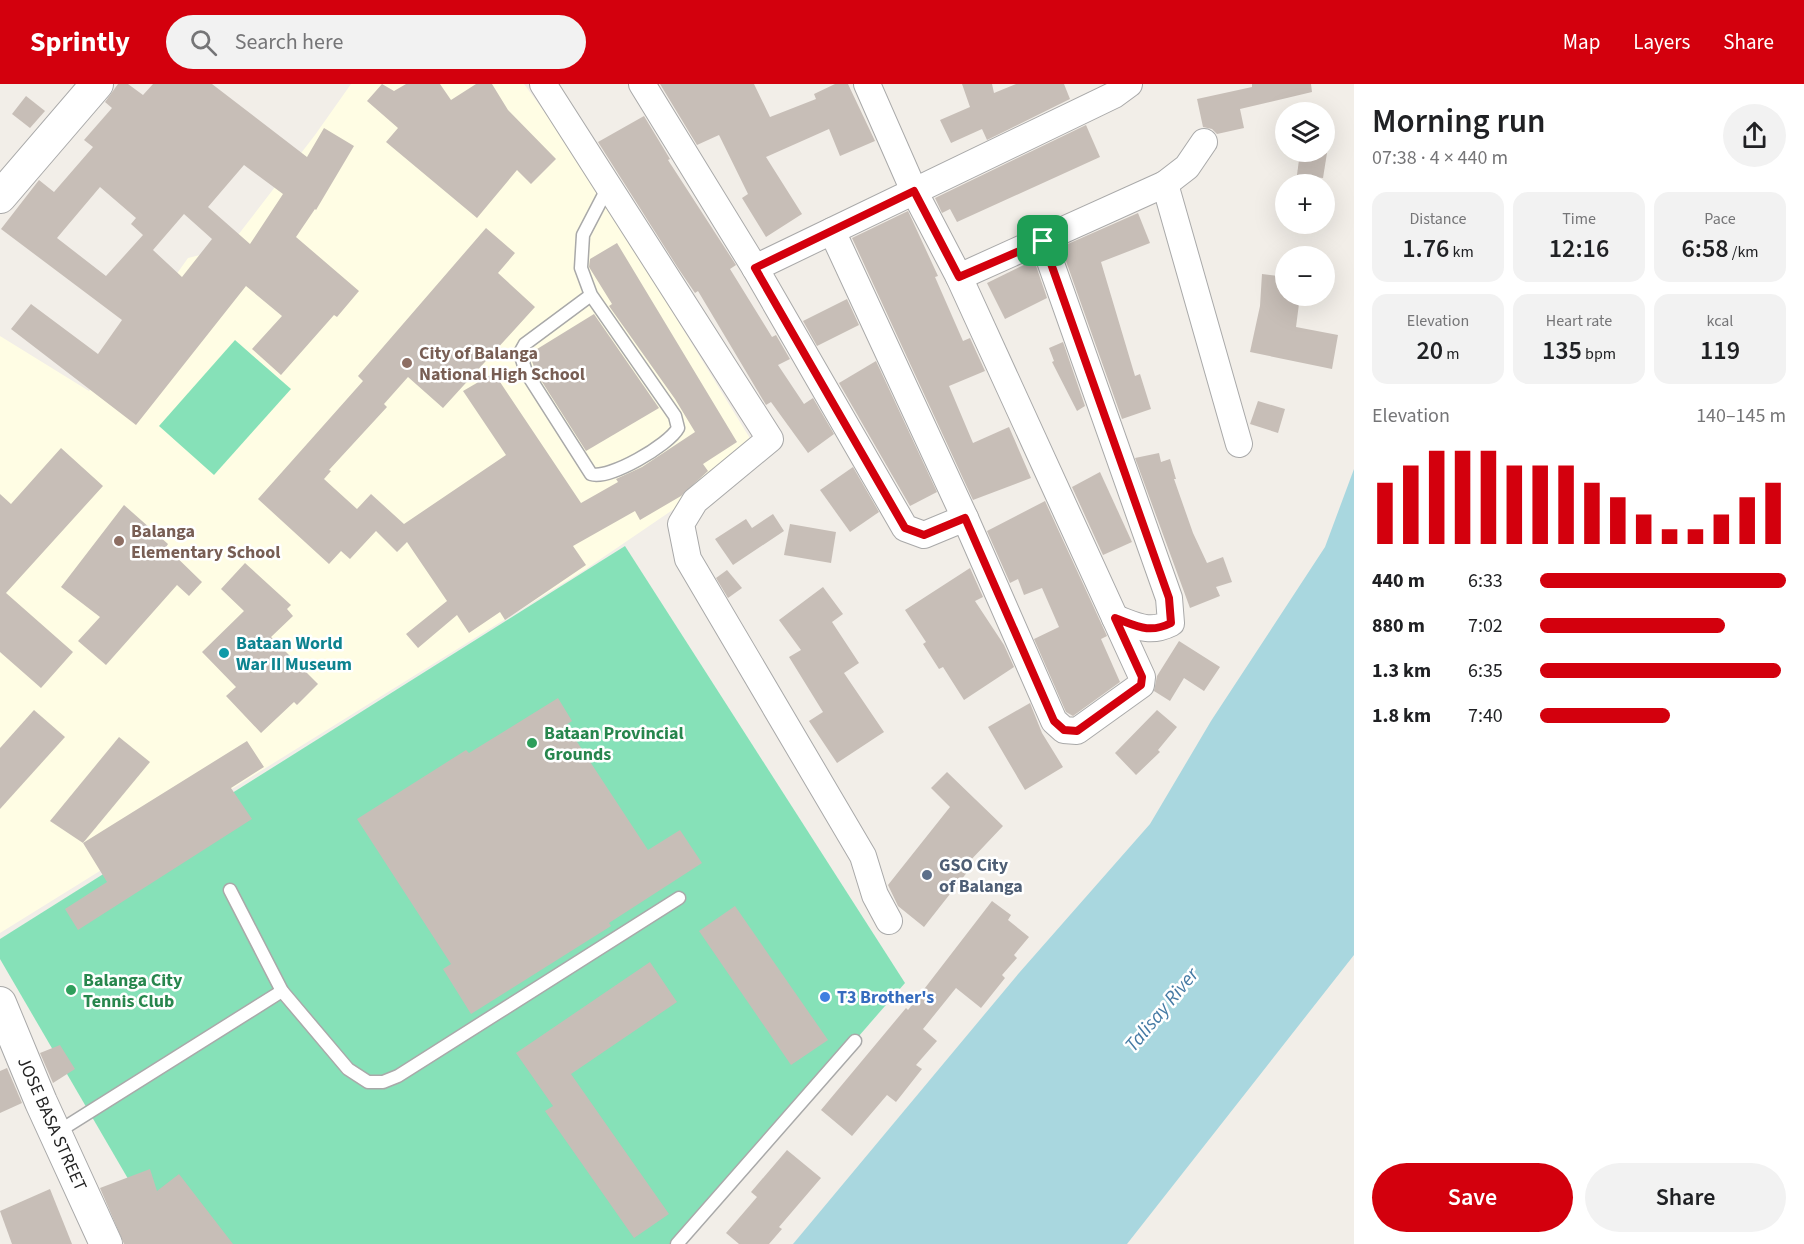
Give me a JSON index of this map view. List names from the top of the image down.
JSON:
{
  "streets": {
    "street": ["JOSE BASA STREET"]
  },
  "water": ["Talisay River"],
  "places": [
    "City of Balanga National High School",
    "Balanga Elementary School",
    "Bataan World War II Museum",
    "Bataan Provincial Grounds",
    "GSO City of Balanga",
    "Balanga City Tennis Club",
    "T3 Brother's"
  ],
  "page": {
    "header": "Sprintly",
    "search": "Search here",
    "nav": ["Map", "Layers", "Share"],
    "heading": ["Morning run", "07:38 · 4 × 440 m"],
    "map_buttons": ["+", "−"],
    "stats": [
      ["Distance", "1.76 km"],
      ["Time", "12:16"],
      ["Pace", "6:58 /km"],
      ["Elevation", "20 m"],
      ["Heart rate", "135 bpm"],
      ["kcal", "119"]
    ],
    "chart": ["Elevation", "140–145 m"],
    "list": [
      {
        "name": "440 m",
        "note": "6:33"
      },
      {
        "name": "880 m",
        "note": "7:02"
      },
      {
        "name": "1.3 km",
        "note": "6:35"
      },
      {
        "name": "1.8 km",
        "note": "7:40"
      }
    ],
    "buttons": ["Save", "Share"]
  }
}
